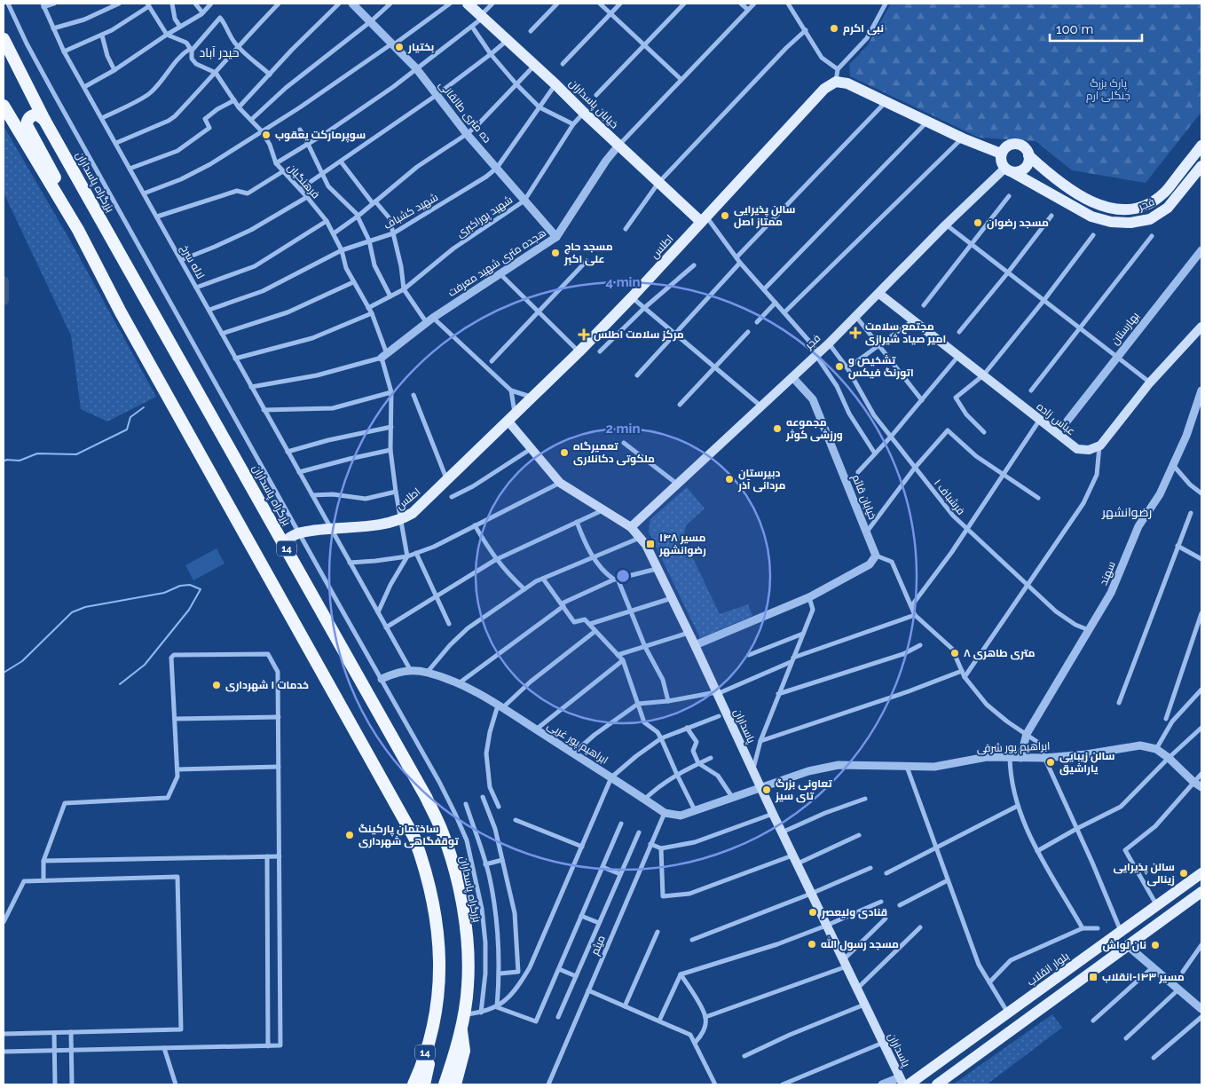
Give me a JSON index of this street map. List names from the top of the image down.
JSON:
{
  "streets": {
    "highway": ["بزرگراه پاسداران", "14"],
    "main road": [
      "خیابان پاسداران",
      "فجر",
      "اطلس",
      "عباس زاده",
      "پاسداران",
      "بلوار انقلاب"
    ],
    "street": [
      "ده متری طالقانی",
      "فرهنگیان",
      "شهید کشباف",
      "شهید پوراکبری",
      "لاله سرخ",
      "هجده متری شهید معرفت",
      "بهارستان",
      "خیابان قائم",
      "فرشباف ۱",
      "سهند",
      "ابراهیم پور غربی",
      "ابراهیم پور شرقی",
      "میثم"
    ]
  },
  "crossings": [
    ["خیابان پاسداران", "شهید کشباف"],
    ["خیابان پاسداران", "شهید پوراکبری"],
    ["خیابان پاسداران", "اطلس"],
    ["خیابان پاسداران", "هجده متری شهید معرفت"],
    ["ده متری طالقانی", "شهید کشباف"],
    ["ده متری طالقانی", "شهید پوراکبری"],
    ["ده متری طالقانی", "هجده متری شهید معرفت"],
    ["فرهنگیان", "شهید کشباف"],
    ["فرهنگیان", "شهید پوراکبری"],
    ["فرهنگیان", "اطلس"],
    ["فرهنگیان", "هجده متری شهید معرفت"],
    ["بزرگراه پاسداران", "اطلس"],
    ["فجر", "عباس زاده"],
    ["فجر", "خیابان قائم"],
    ["فجر", "فرشباف ۱"],
    ["فجر", "پاسداران"],
    ["شهید کشباف", "لاله سرخ"],
    ["اطلس", "لاله سرخ"],
    ["اطلس", "پاسداران"],
    ["لاله سرخ", "هجده متری شهید معرفت"],
    ["لاله سرخ", "ابراهیم پور غربی"],
    ["فرشباف ۱", "سهند"],
    ["سهند", "ابراهیم پور شرقی"],
    ["پاسداران", "ابراهیم پور شرقی"],
    ["پاسداران", "بلوار انقلاب"],
    ["ابراهیم پور غربی", "میثم"]
  ],
  "districts": ["حیدر آباد", "رضوانشهر"],
  "parks": ["پارک بزرگ جنگلی ارم"],
  "places": {
    "other": [
      "نبی اکرم",
      "بختیار",
      "سوپرمارکت یعقوب",
      "سالن پذیرایی ممتاز اصل",
      "مسجد رضوان",
      "مسجد حاج علی اکبر",
      "تشخیص و اتورنگ فیکس",
      "مجموعه ورزشی کوثر",
      "تعمیرگاه ملکوتی دکانلاری",
      "دبیرستان مردانی آذر",
      "۸ متری طاهری",
      "خدمات ۱ شهرداری",
      "سالن زیبایی یاراشیق",
      "تعاونی بزرگ تای سیز",
      "ساختمان پارکینگ توقفگاهی شهرداری",
      "سالن پذیرایی زینالی",
      "قنادی ولیعصر",
      "مسجد رسول الله",
      "نان لواش"
    ],
    "health": ["مجتمع سلامت امیر صیاد شیرازی", "مرکز سلامت اطلس"],
    "transit": ["مسیر ۱۴۸ رضوانشهر", "مسیر ۱۴۳-انقلاب"]
  },
  "scale_bar": "100 m",
  "rings": ["4 min", "2 min"]
}
